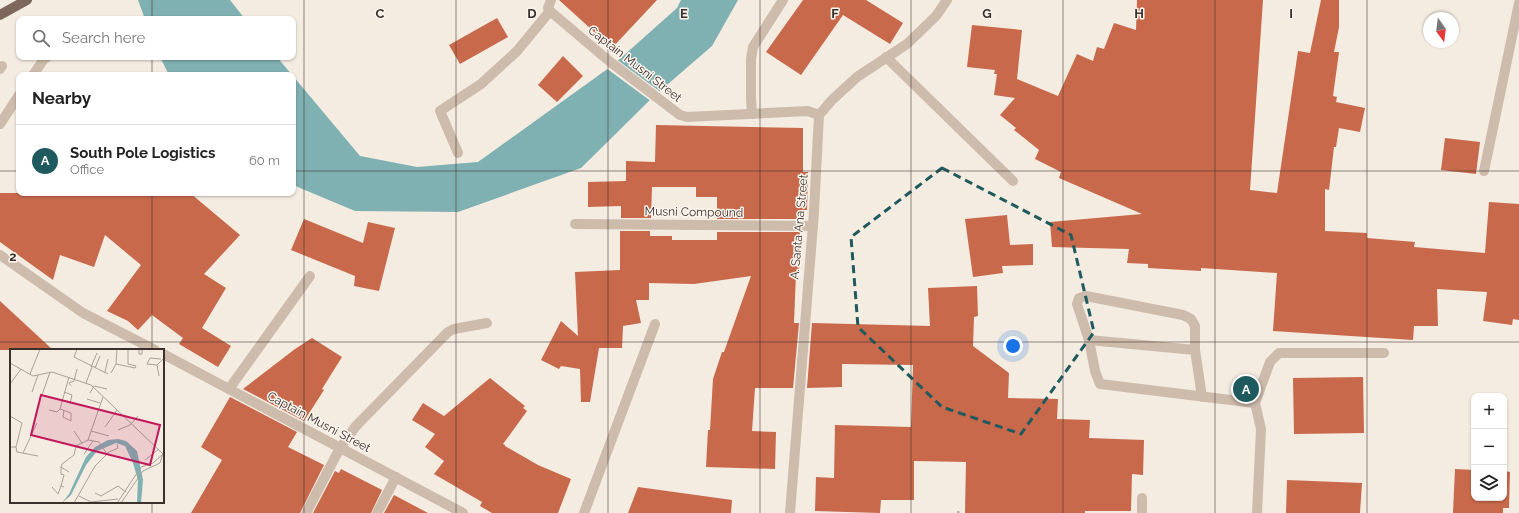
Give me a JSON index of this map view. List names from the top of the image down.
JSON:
{
  "streets": {
    "street": ["Captain Musni Street", "Musni Compound", "A. Santa Ana Street"]
  },
  "crossings": [
    ["Captain Musni Street", "A. Santa Ana Street"],
    ["Musni Compound", "A. Santa Ana Street"]
  ],
  "north": "bottom",
  "page": {
    "search": "Search here",
    "heading": "Nearby",
    "list": [
      {
        "mark": "A",
        "name": "South Pole Logistics",
        "note": "Office",
        "value": "60 m"
      }
    ],
    "pins": "A",
    "map_buttons": ["+", "−"]
  },
  "grid": {
    "columns": [
      "C",
      "D",
      "E",
      "F",
      "G",
      "H",
      "I"
    ],
    "rows": ["2"]
  }
}
